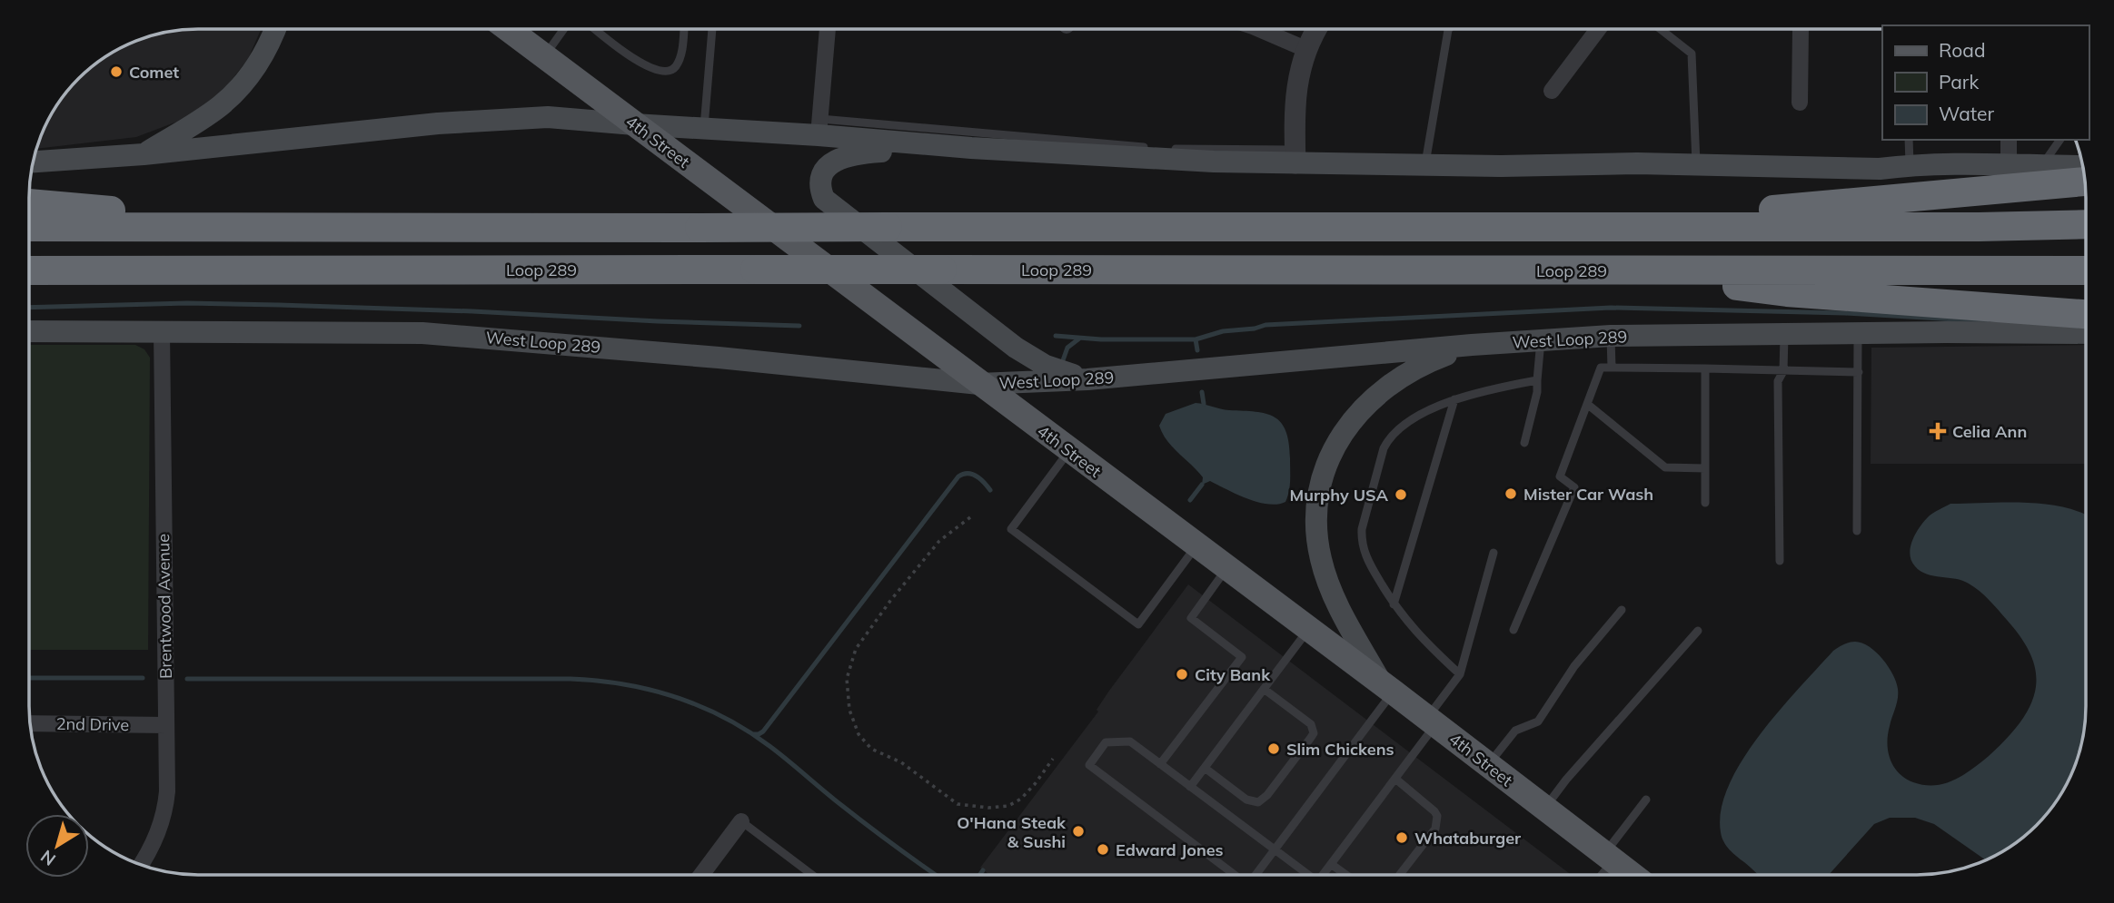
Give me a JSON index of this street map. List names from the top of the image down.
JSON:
{
  "streets": {
    "highway": ["Loop 289"],
    "main road": ["4th Street", "West Loop 289"],
    "street": ["Brentwood Avenue", "2nd Drive"]
  },
  "crossings": [
    ["4th Street", "West Loop 289"],
    ["West Loop 289", "Brentwood Avenue"],
    ["Brentwood Avenue", "2nd Drive"]
  ],
  "places": {
    "other": [
      "Comet",
      "Mister Car Wash",
      "Murphy USA",
      "City Bank",
      "Slim Chickens",
      "O'Hana Steak & Sushi",
      "Whataburger",
      "Edward Jones"
    ],
    "health": ["Celia Ann"]
  },
  "legend": ["Road", "Park", "Water"],
  "north": "bottom left"
}
